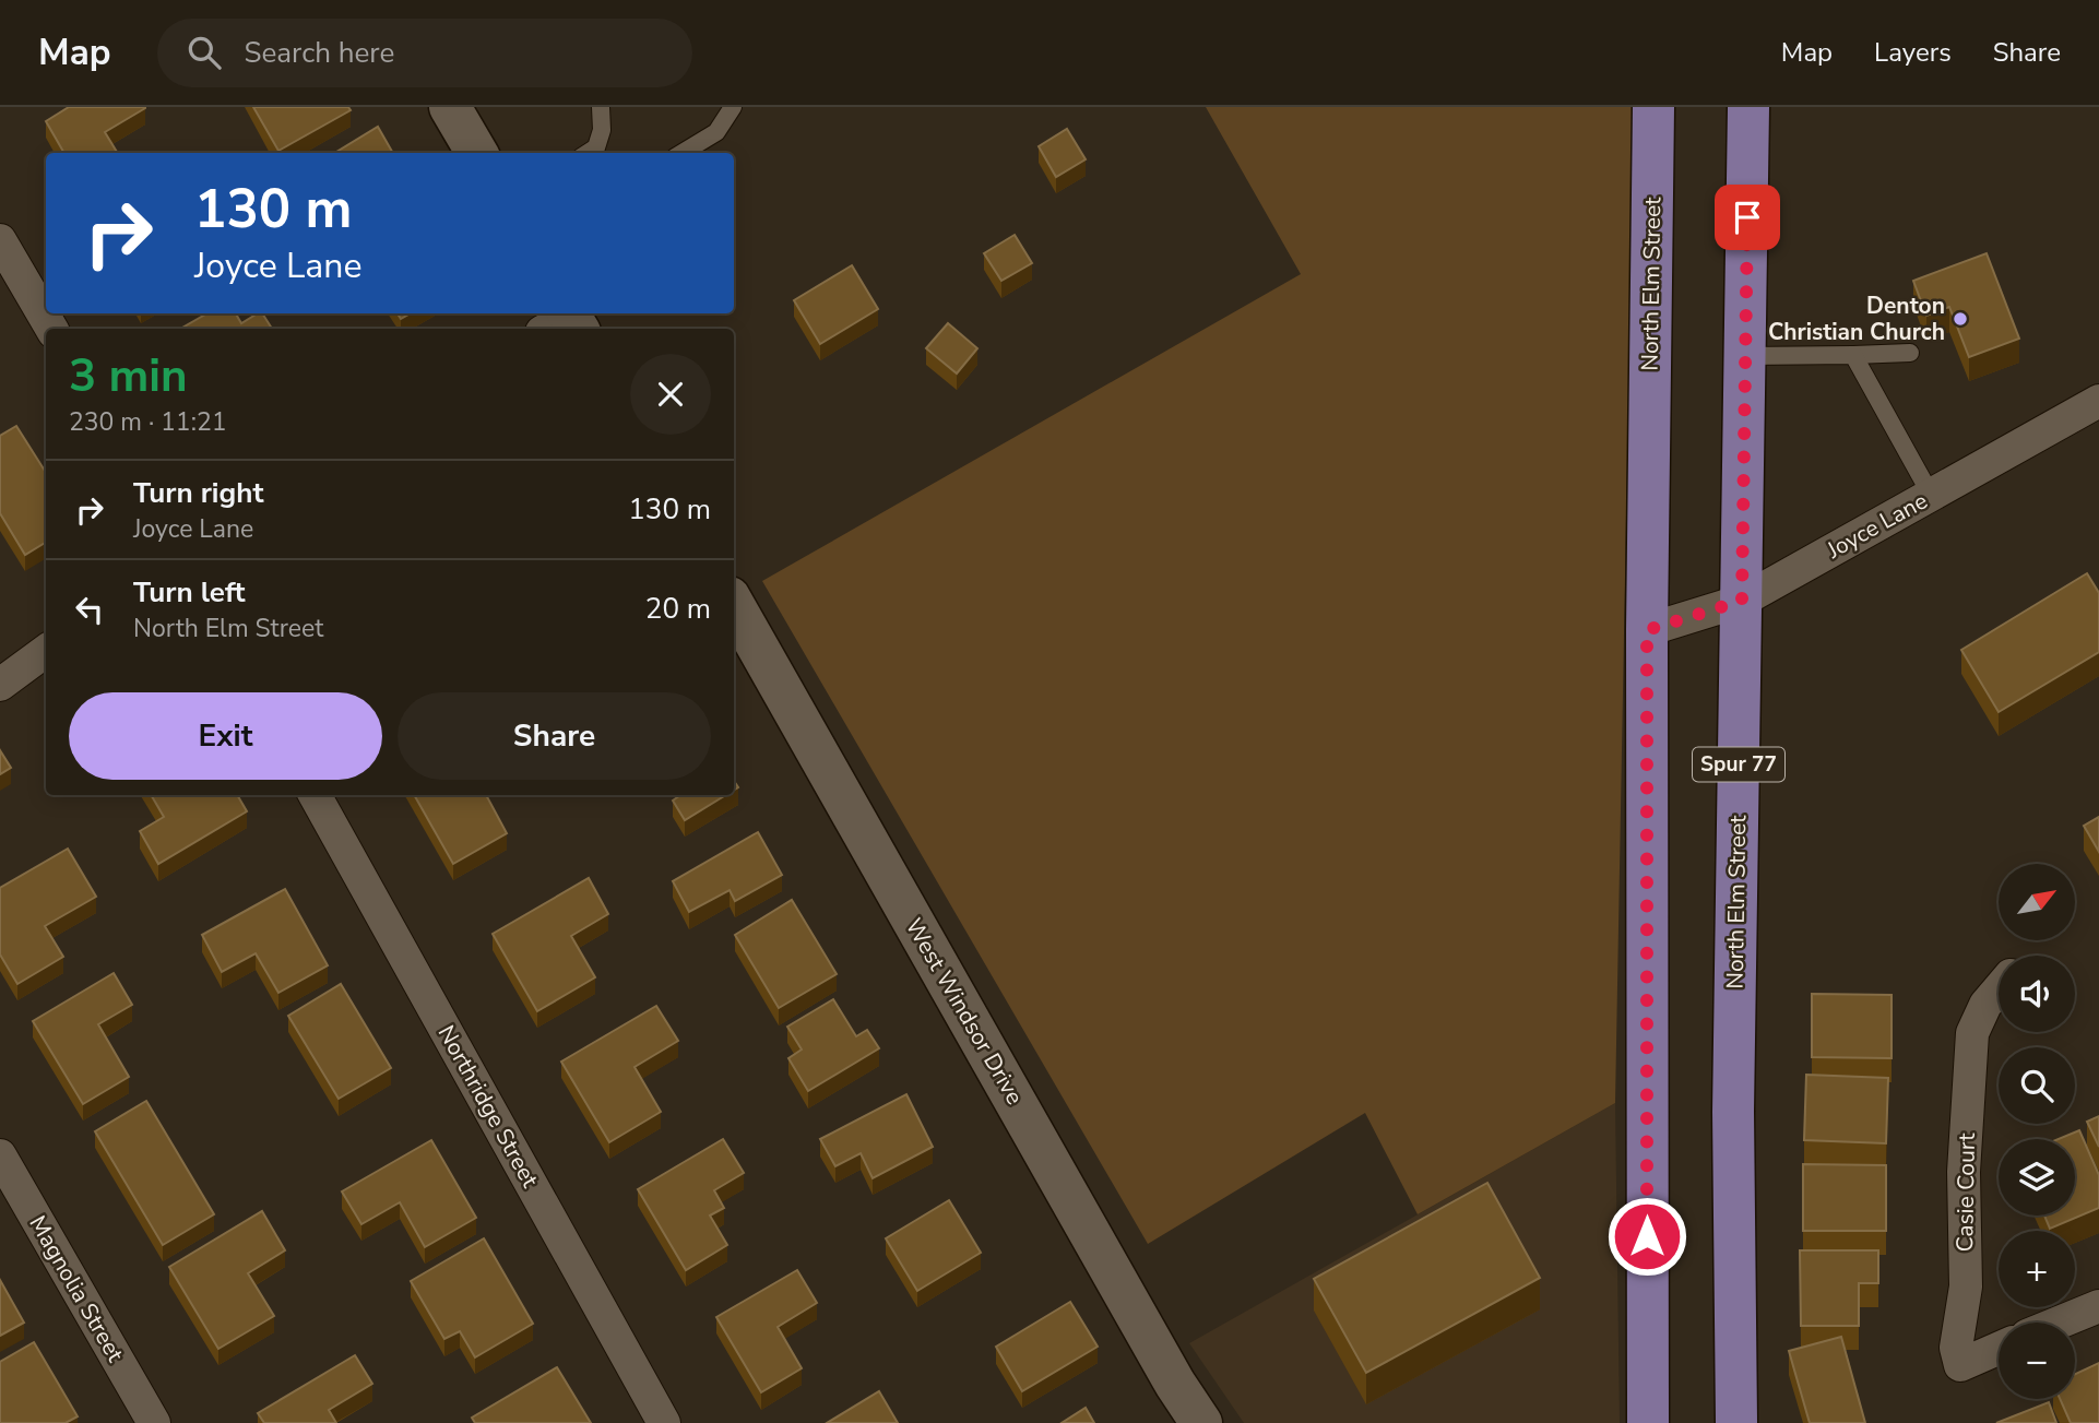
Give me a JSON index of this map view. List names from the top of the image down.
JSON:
{
  "streets": {
    "main road": ["North Elm Street", "Spur 77"],
    "street": [
      "Joyce Lane",
      "West Windsor Drive",
      "Northridge Street",
      "Casie Court",
      "Magnolia Street"
    ]
  },
  "crossings": [
    ["North Elm Street", "Joyce Lane"]
  ],
  "places": ["Denton Christian Church"],
  "north": "top right",
  "page": {
    "header": "Map",
    "search": "Search here",
    "nav": ["Map", "Layers", "Share"],
    "turn": ["130 m", "Joyce Lane"],
    "heading": ["3 min", "230 m · 11:21"],
    "list": [
      {
        "name": "Turn right",
        "note": "Joyce Lane",
        "value": "130 m"
      },
      {
        "name": "Turn left",
        "note": "North Elm Street",
        "value": "20 m"
      }
    ],
    "buttons": ["Exit", "Share"],
    "map_buttons": ["+", "−"]
  }
}
